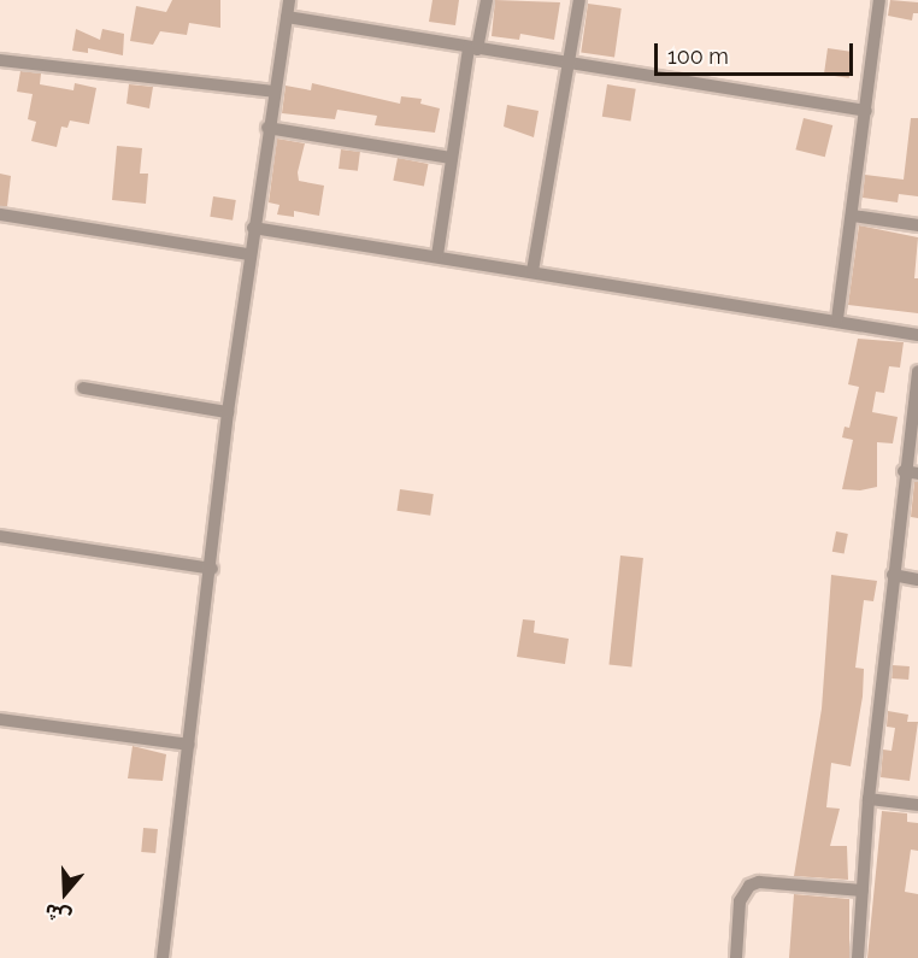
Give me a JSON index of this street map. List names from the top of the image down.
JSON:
{
  "scale_bar": "100 m",
  "north": "bottom"
}
